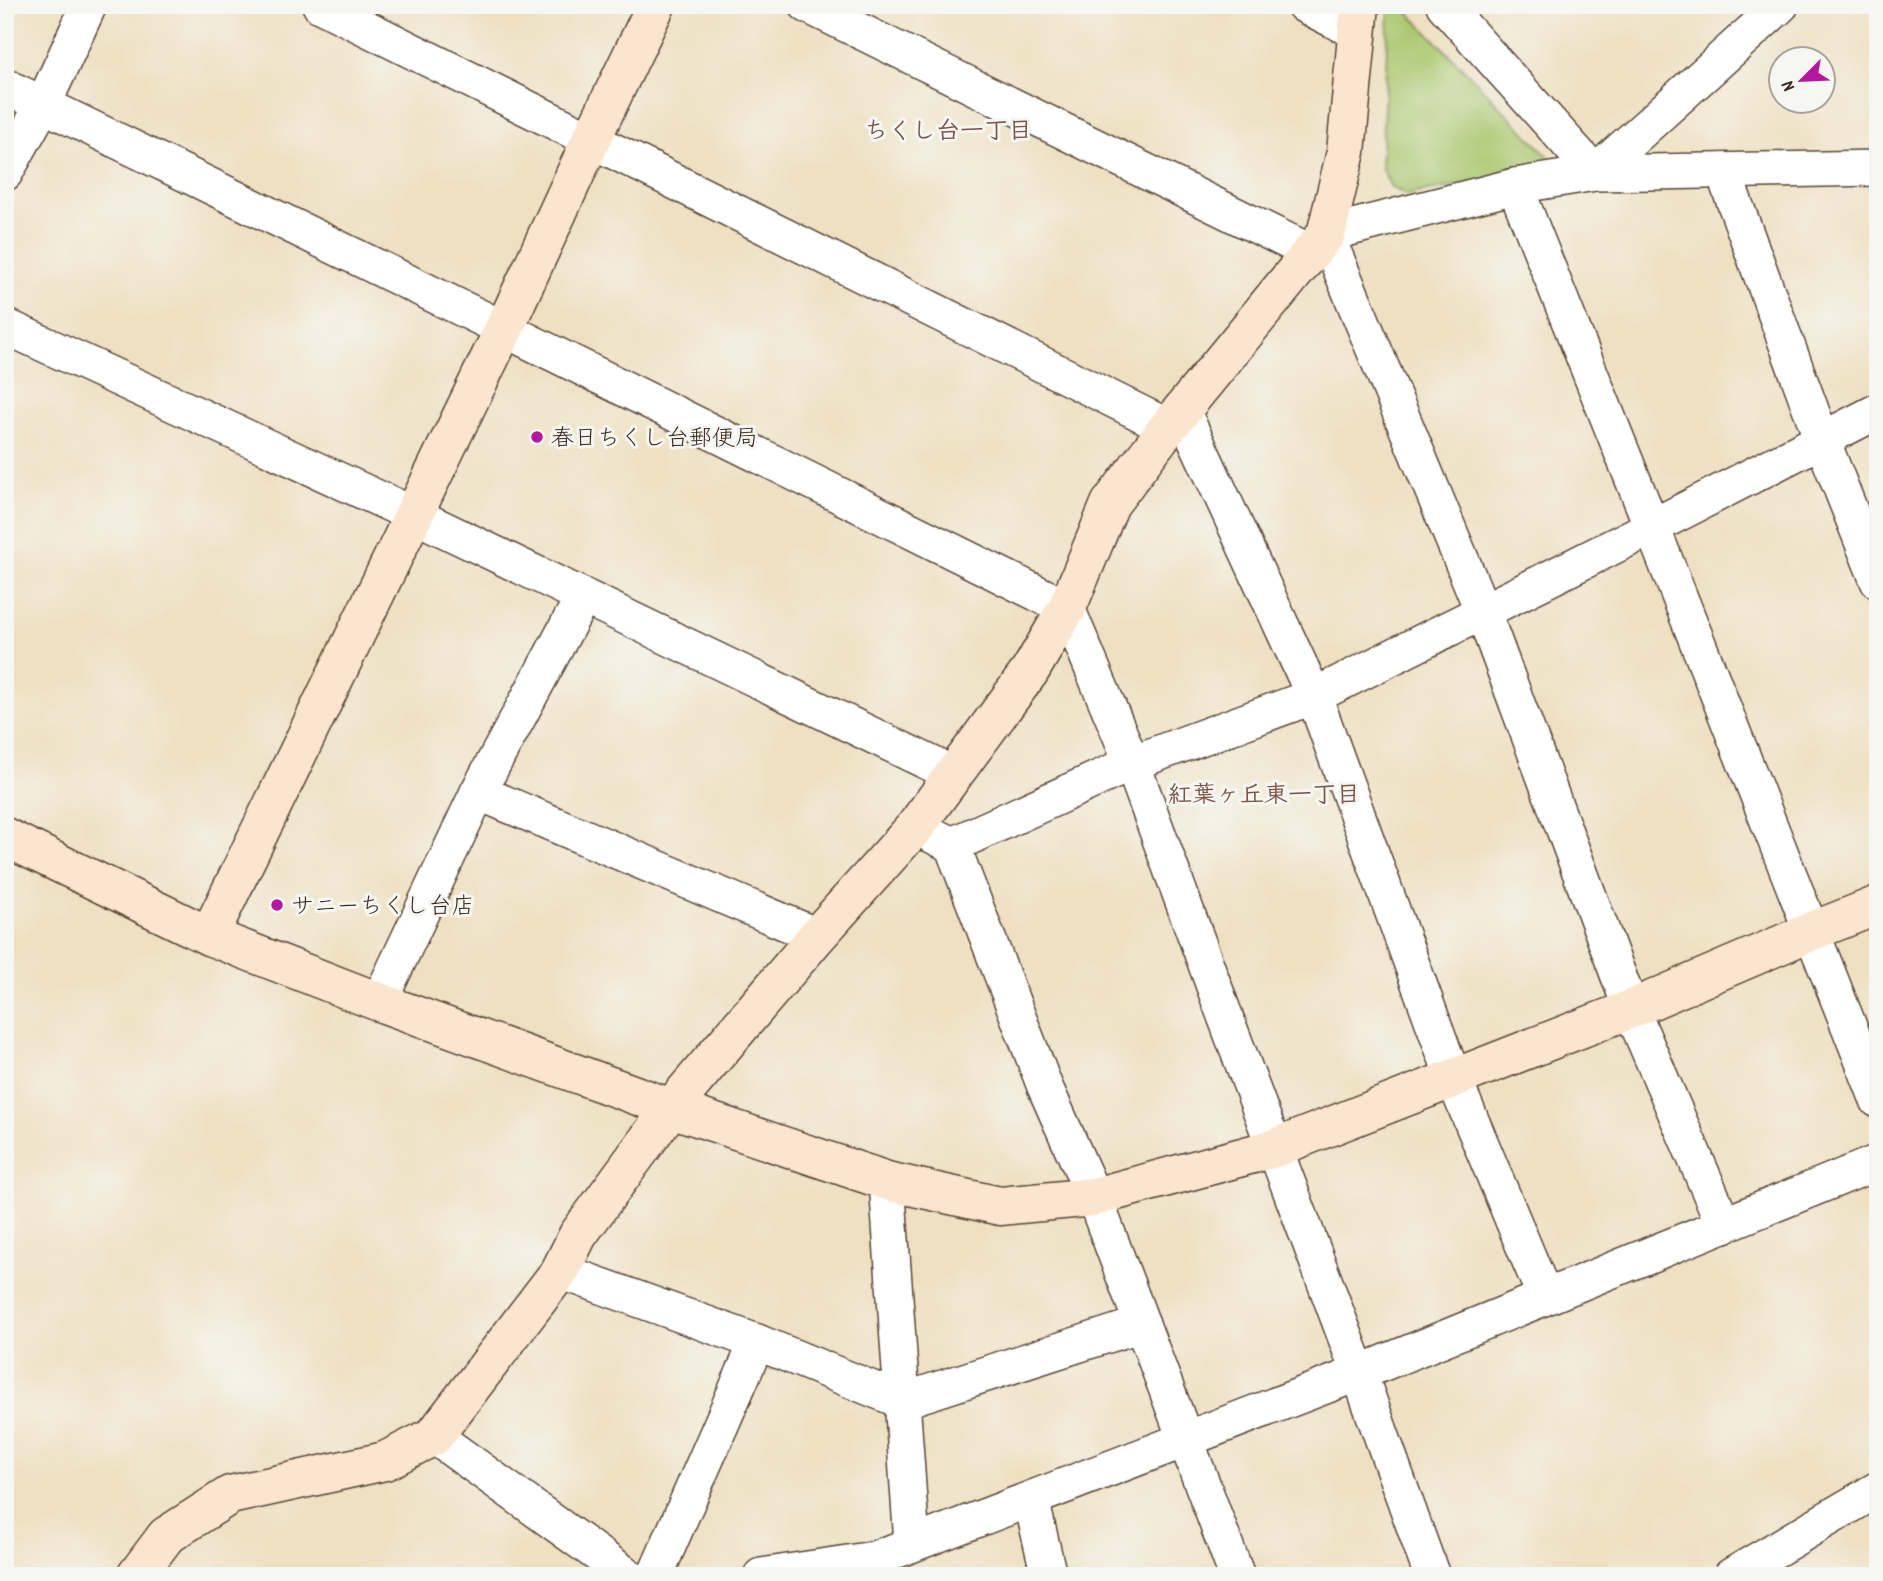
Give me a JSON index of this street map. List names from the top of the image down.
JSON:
{
  "districts": ["ちくし台一丁目", "紅葉ヶ丘東一丁目"],
  "places": ["春日ちくし台郵便局", "サニーちくし台店"],
  "north": "bottom left"
}
